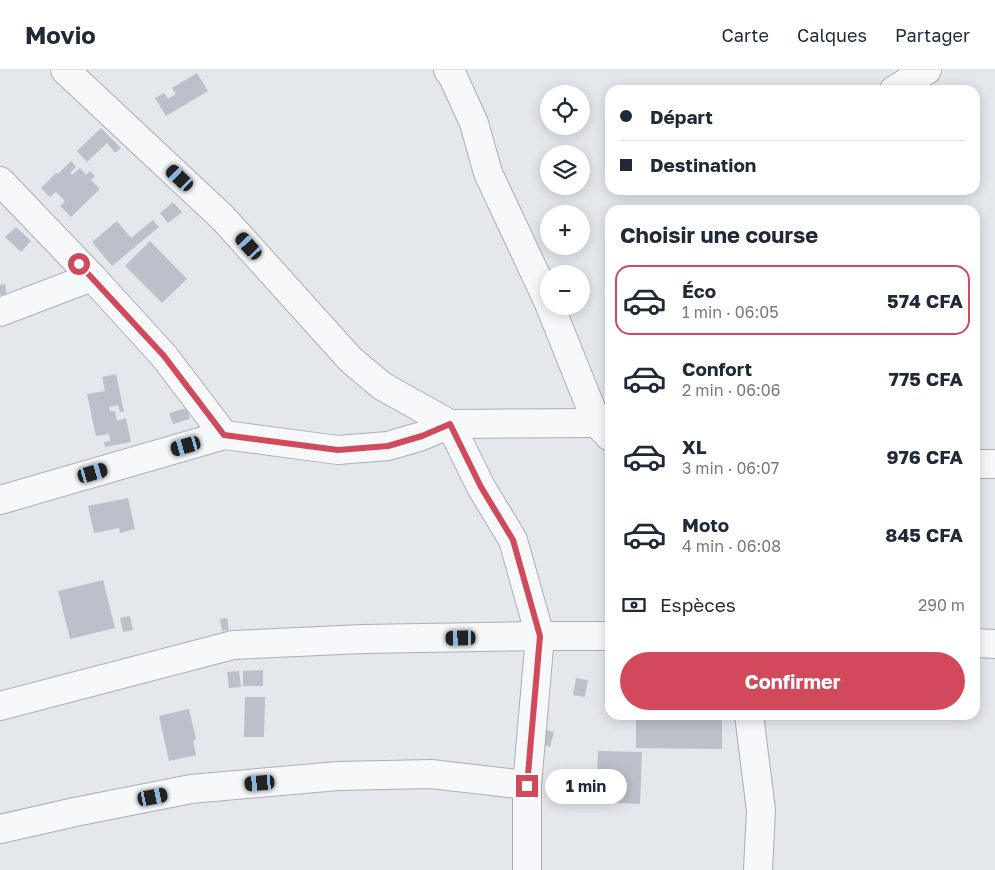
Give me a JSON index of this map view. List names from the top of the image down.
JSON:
{
  "page": {
    "header": "Movio",
    "nav": ["Carte", "Calques", "Partager"],
    "map_buttons": ["+", "−"],
    "banner": ["Départ", "Destination"],
    "heading": "Choisir une course",
    "list": [
      {
        "name": "Éco",
        "note": "1 min · 06:05",
        "value": "574 CFA"
      },
      {
        "name": "Confort",
        "note": "2 min · 06:06",
        "value": "775 CFA"
      },
      {
        "name": "XL",
        "note": "3 min · 06:07",
        "value": "976 CFA"
      },
      {
        "name": "Moto",
        "note": "4 min · 06:08",
        "value": "845 CFA"
      }
    ],
    "pay": ["Espèces", "290 m"],
    "buttons": "Confirmer",
    "bubble": "1 min"
  }
}
